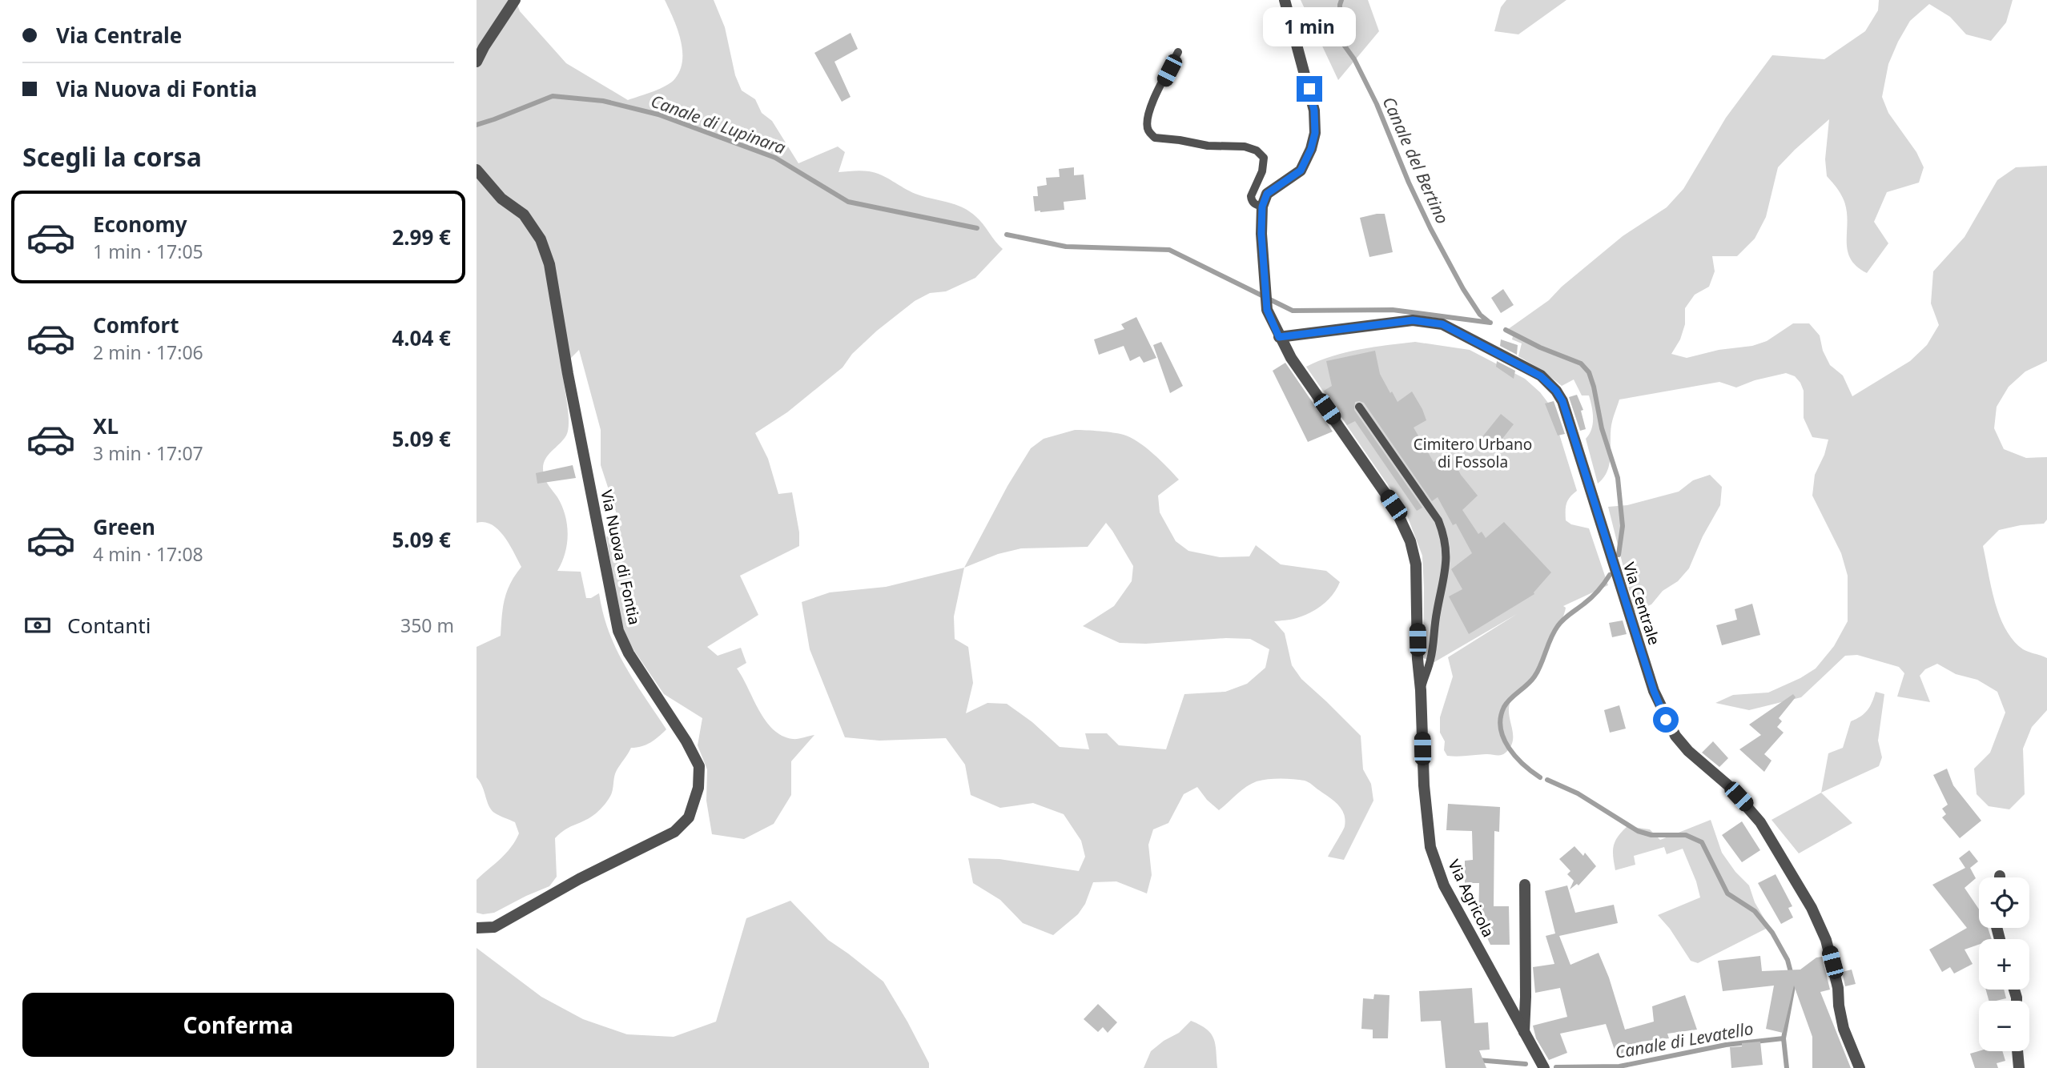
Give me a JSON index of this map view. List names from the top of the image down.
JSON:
{
  "streets": {
    "street": ["Via Nuova di Fontia", "Via Centrale", "Via Agricola"]
  },
  "crossings": [
    ["Via Centrale", "Via Agricola"]
  ],
  "water": ["Canale di Lupinara", "Canale del Bertino", "Canale di Levatello"],
  "parks": ["Cimitero Urbano di Fossola"],
  "page": {
    "banner": ["Via Centrale", "Via Nuova di Fontia"],
    "bubble": "1 min",
    "heading": "Scegli la corsa",
    "list": [
      {
        "name": "Economy",
        "note": "1 min · 17:05",
        "value": "2.99 €"
      },
      {
        "name": "Comfort",
        "note": "2 min · 17:06",
        "value": "4.04 €"
      },
      {
        "name": "XL",
        "note": "3 min · 17:07",
        "value": "5.09 €"
      },
      {
        "name": "Green",
        "note": "4 min · 17:08",
        "value": "5.09 €"
      }
    ],
    "pay": ["Contanti", "350 m"],
    "map_buttons": ["+", "−"],
    "buttons": "Conferma"
  }
}
